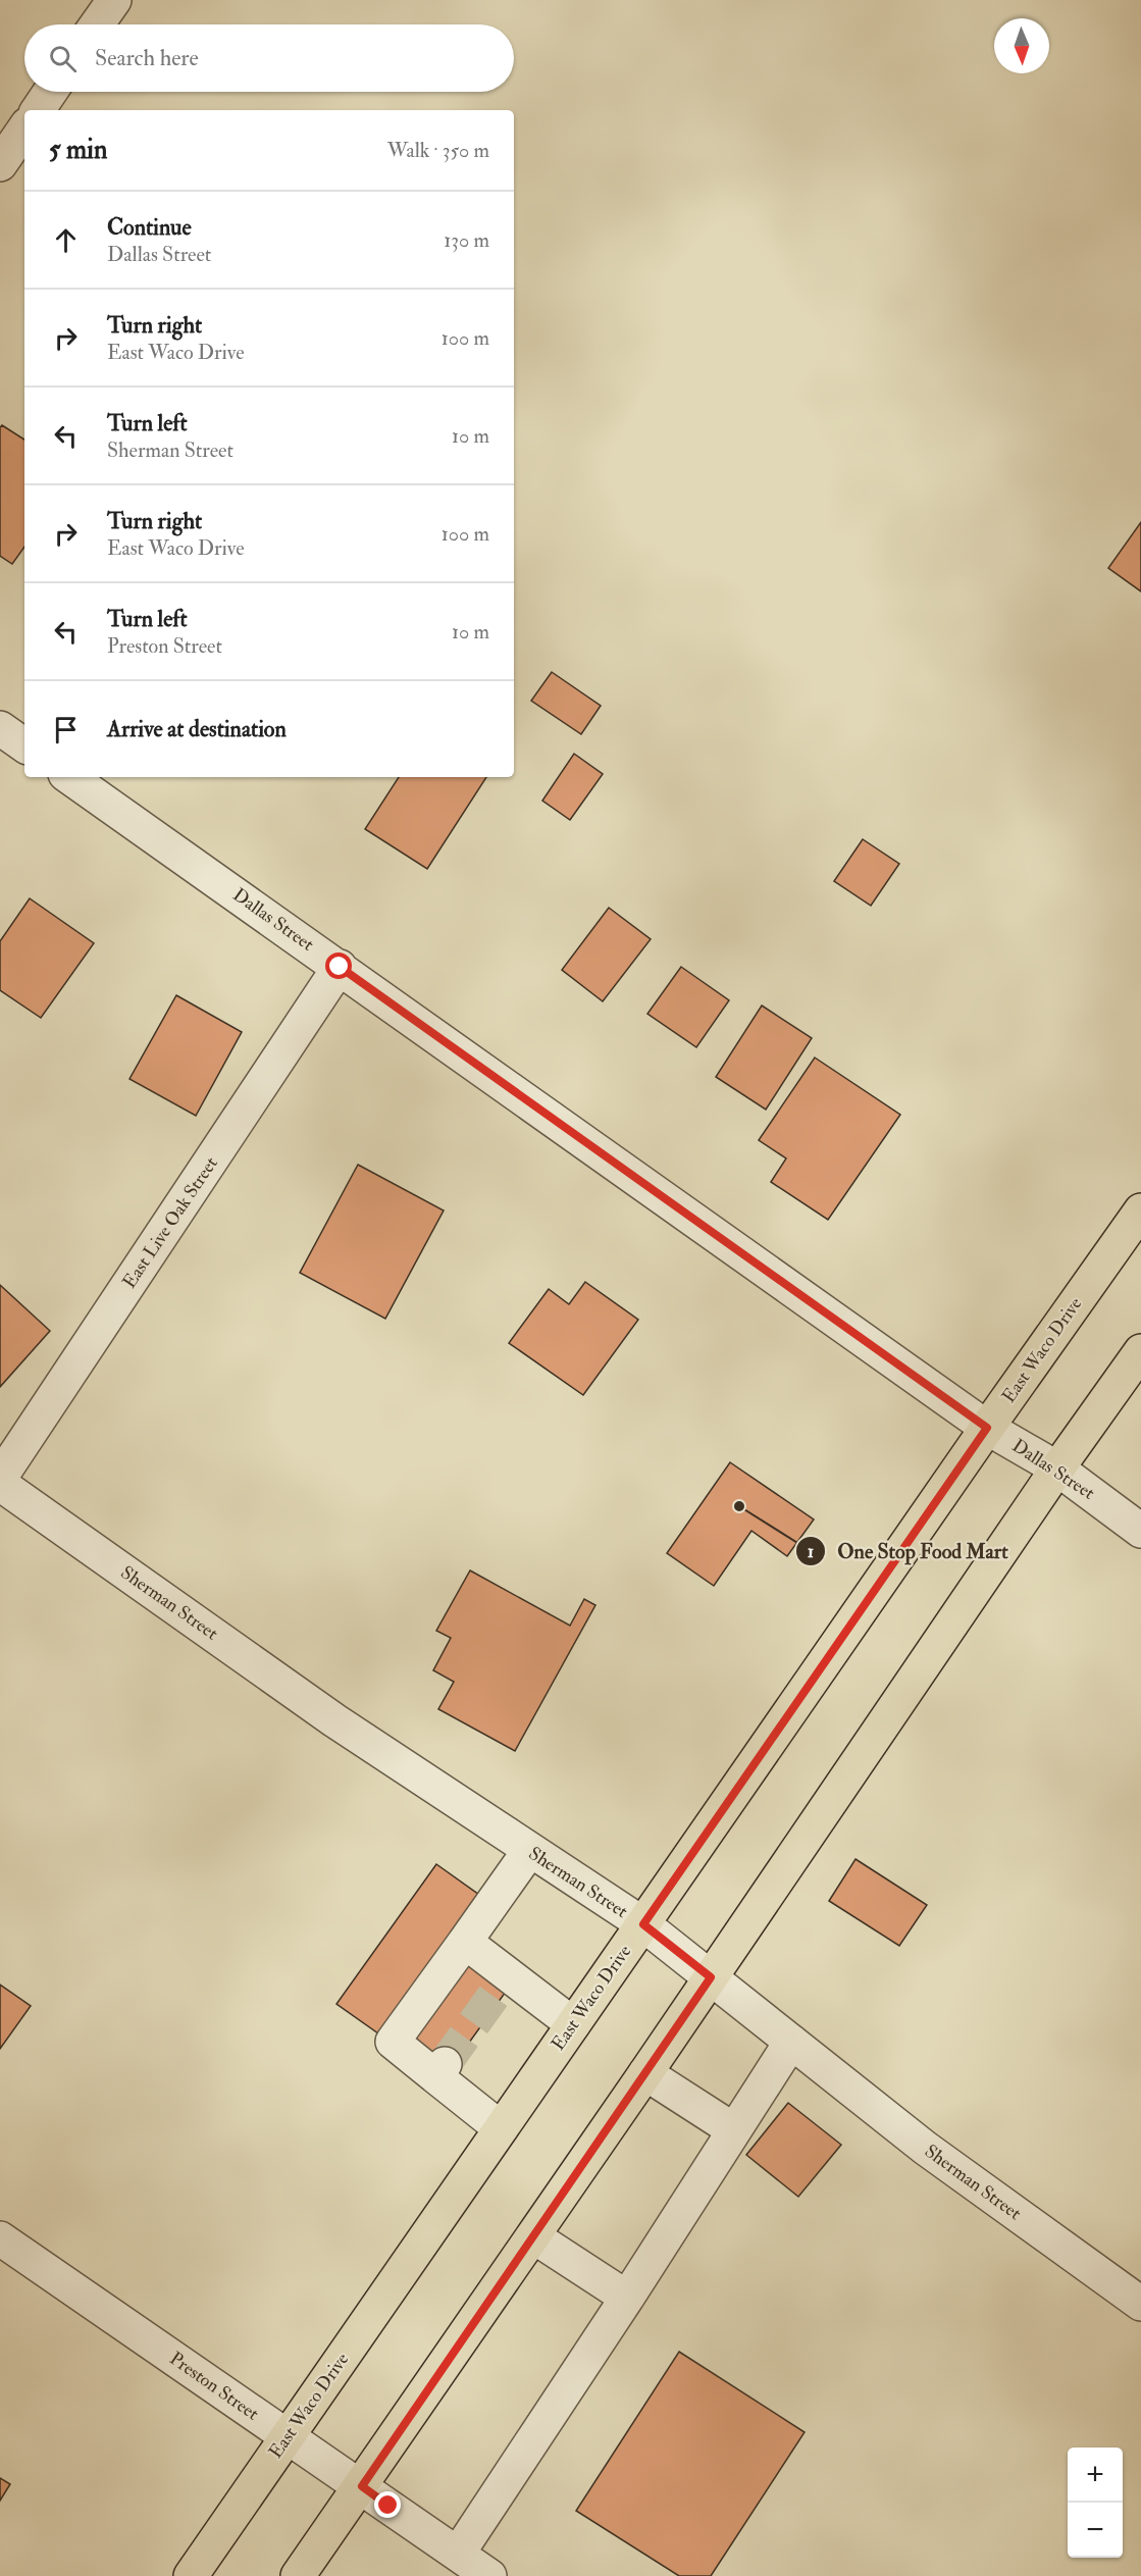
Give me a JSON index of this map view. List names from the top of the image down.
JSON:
{
  "streets": {
    "main road": ["East Waco Drive"],
    "street": [
      "Dallas Street",
      "East Live Oak Street",
      "Sherman Street",
      "Preston Street"
    ]
  },
  "crossings": [
    ["Dallas Street", "East Live Oak Street"],
    ["Dallas Street", "East Waco Drive"],
    ["East Waco Drive", "Sherman Street"],
    ["East Waco Drive", "Preston Street"]
  ],
  "places": ["One Stop Food Mart"],
  "north": "bottom",
  "page": {
    "search": "Search here",
    "heading": ["5 min", "Walk · 350 m"],
    "list": [
      ["Continue", "Dallas Street", "130 m"],
      ["Turn right", "East Waco Drive", "100 m"],
      ["Turn left", "Sherman Street", "10 m"],
      ["Turn right", "East Waco Drive", "100 m"],
      ["Turn left", "Preston Street", "10 m"],
      "Arrive at destination"
    ],
    "map_buttons": ["+", "−"]
  }
}
